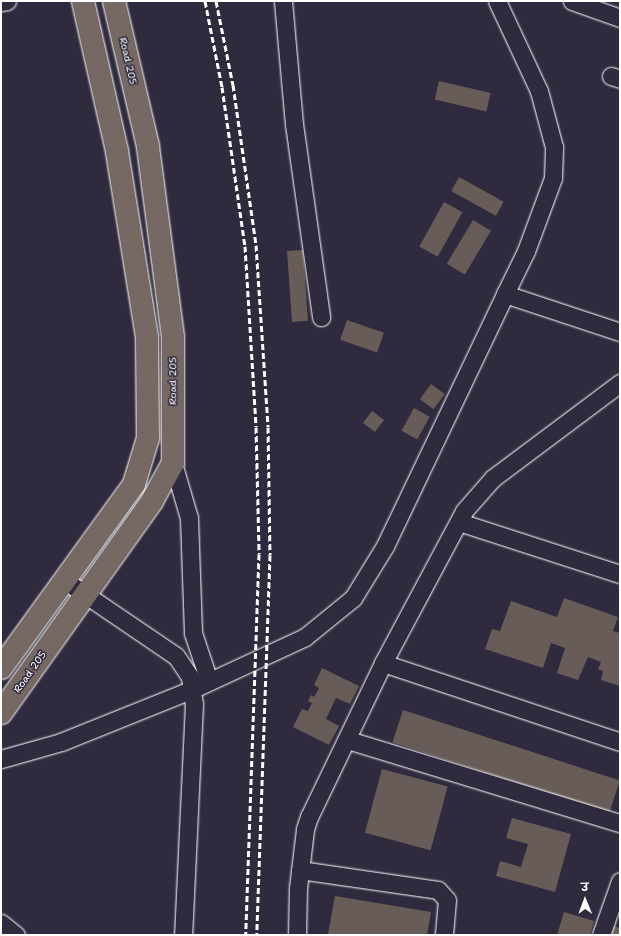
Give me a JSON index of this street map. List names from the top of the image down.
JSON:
{
  "streets": {
    "main road": ["Road 205"]
  },
  "north": "top"
}
